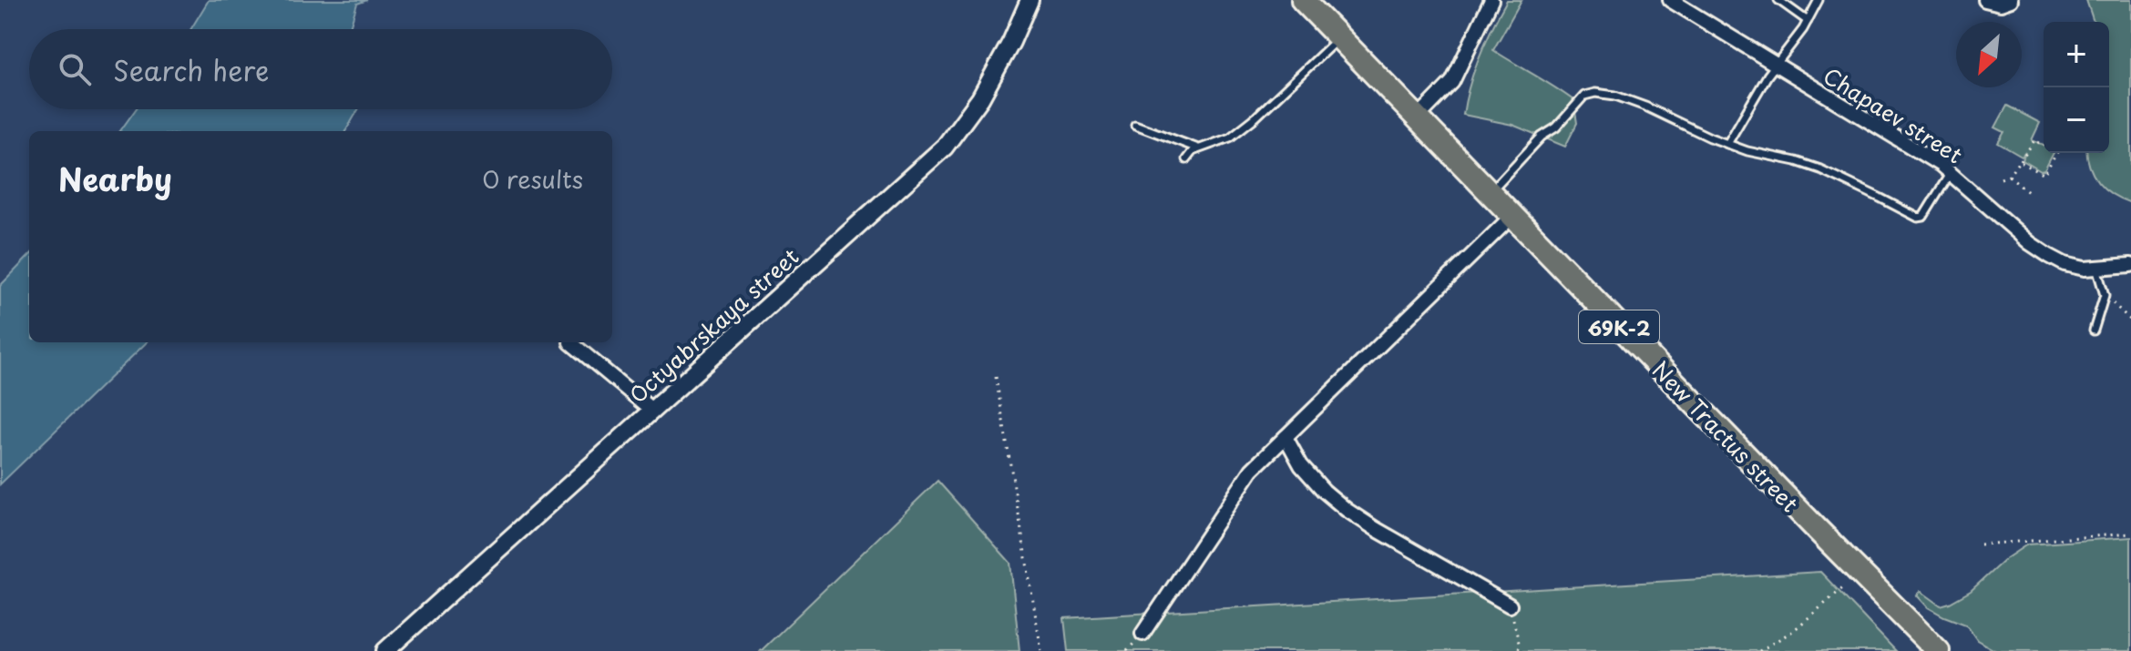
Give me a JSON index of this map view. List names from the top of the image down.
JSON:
{
  "streets": {
    "main road": ["69К-2", "New Tractus street"],
    "street": ["Chapaev street", "Octyabrskaya street"]
  },
  "north": "bottom left",
  "page": {
    "map_buttons": ["+", "−"],
    "search": "Search here",
    "heading": ["Nearby", "0 results"]
  }
}
